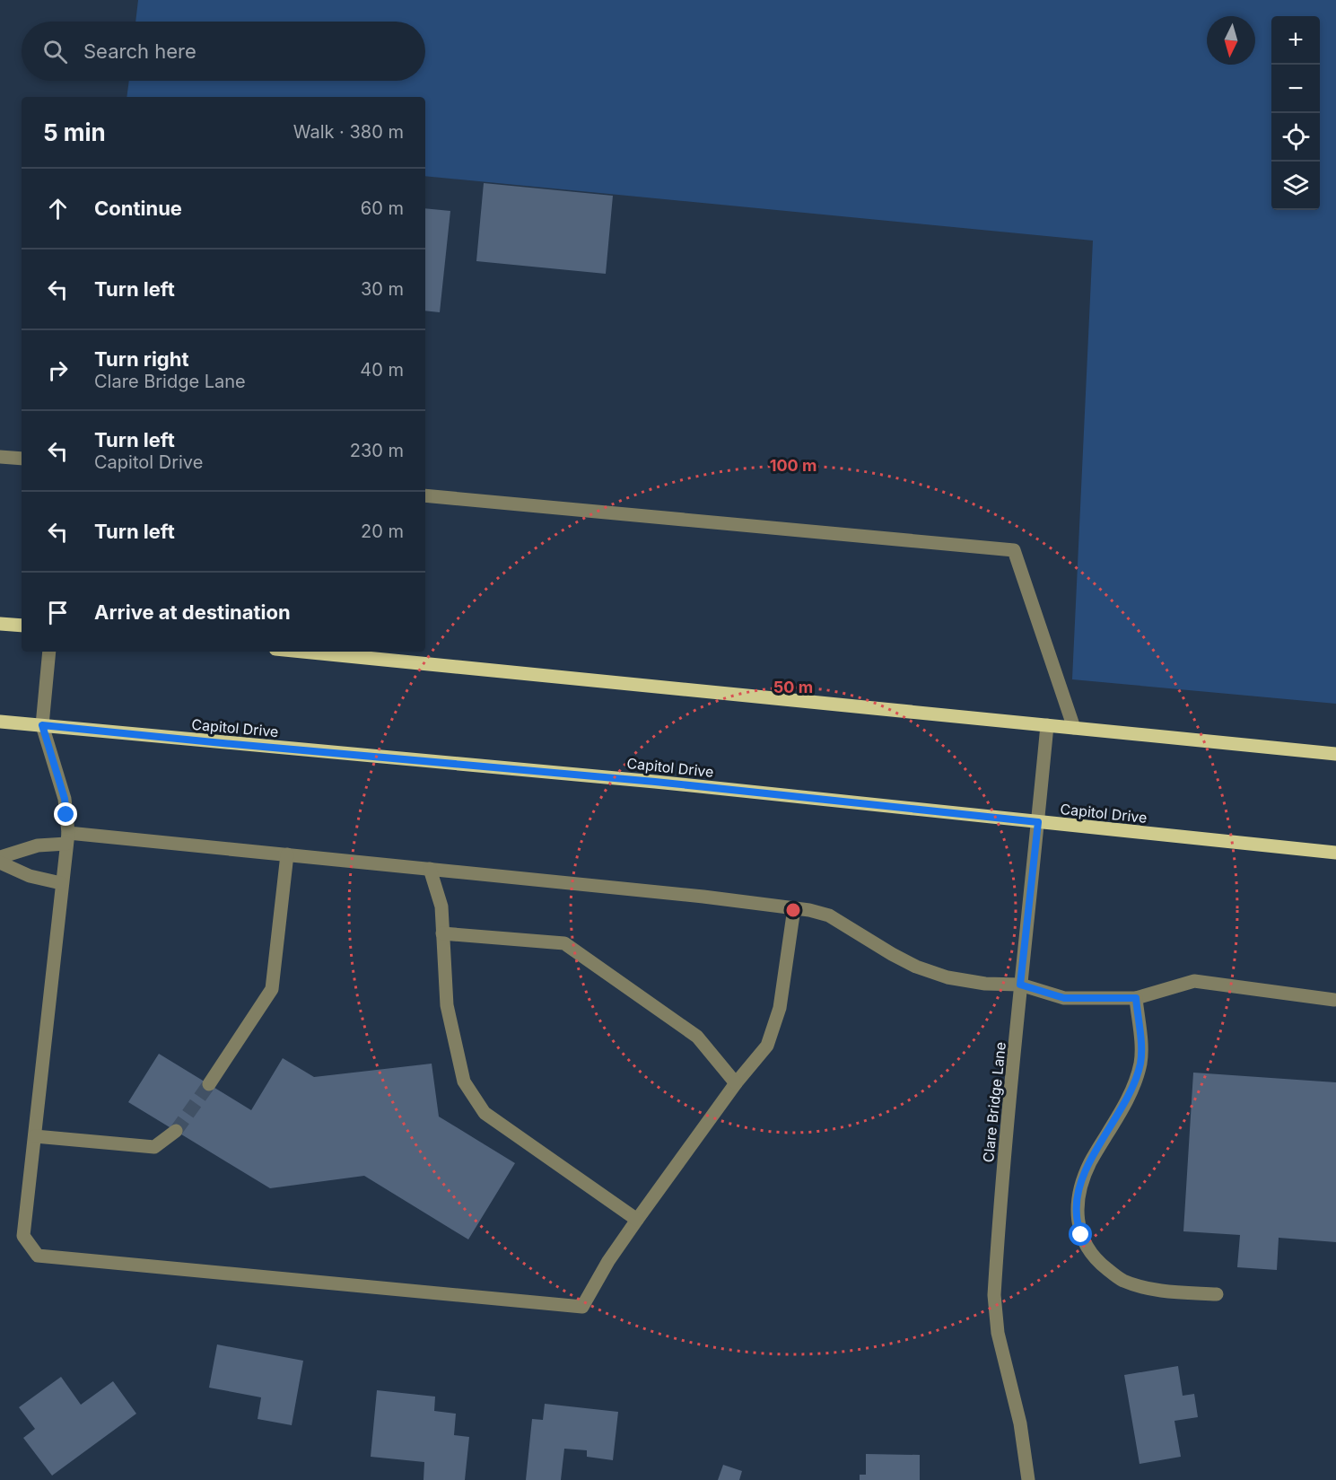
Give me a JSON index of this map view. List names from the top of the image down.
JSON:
{
  "streets": {
    "main road": ["Capitol Drive"],
    "street": ["Clare Bridge Lane"]
  },
  "crossings": [
    ["Capitol Drive", "Clare Bridge Lane"]
  ],
  "north": "bottom",
  "page": {
    "map_buttons": ["+", "−"],
    "search": "Search here",
    "heading": ["5 min", "Walk · 380 m"],
    "list": [
      ["Continue", "60 m"],
      ["Turn left", "30 m"],
      ["Turn right", "Clare Bridge Lane", "40 m"],
      ["Turn left", "Capitol Drive", "230 m"],
      ["Turn left", "20 m"],
      "Arrive at destination"
    ]
  },
  "rings": ["100 m", "50 m"]
}
